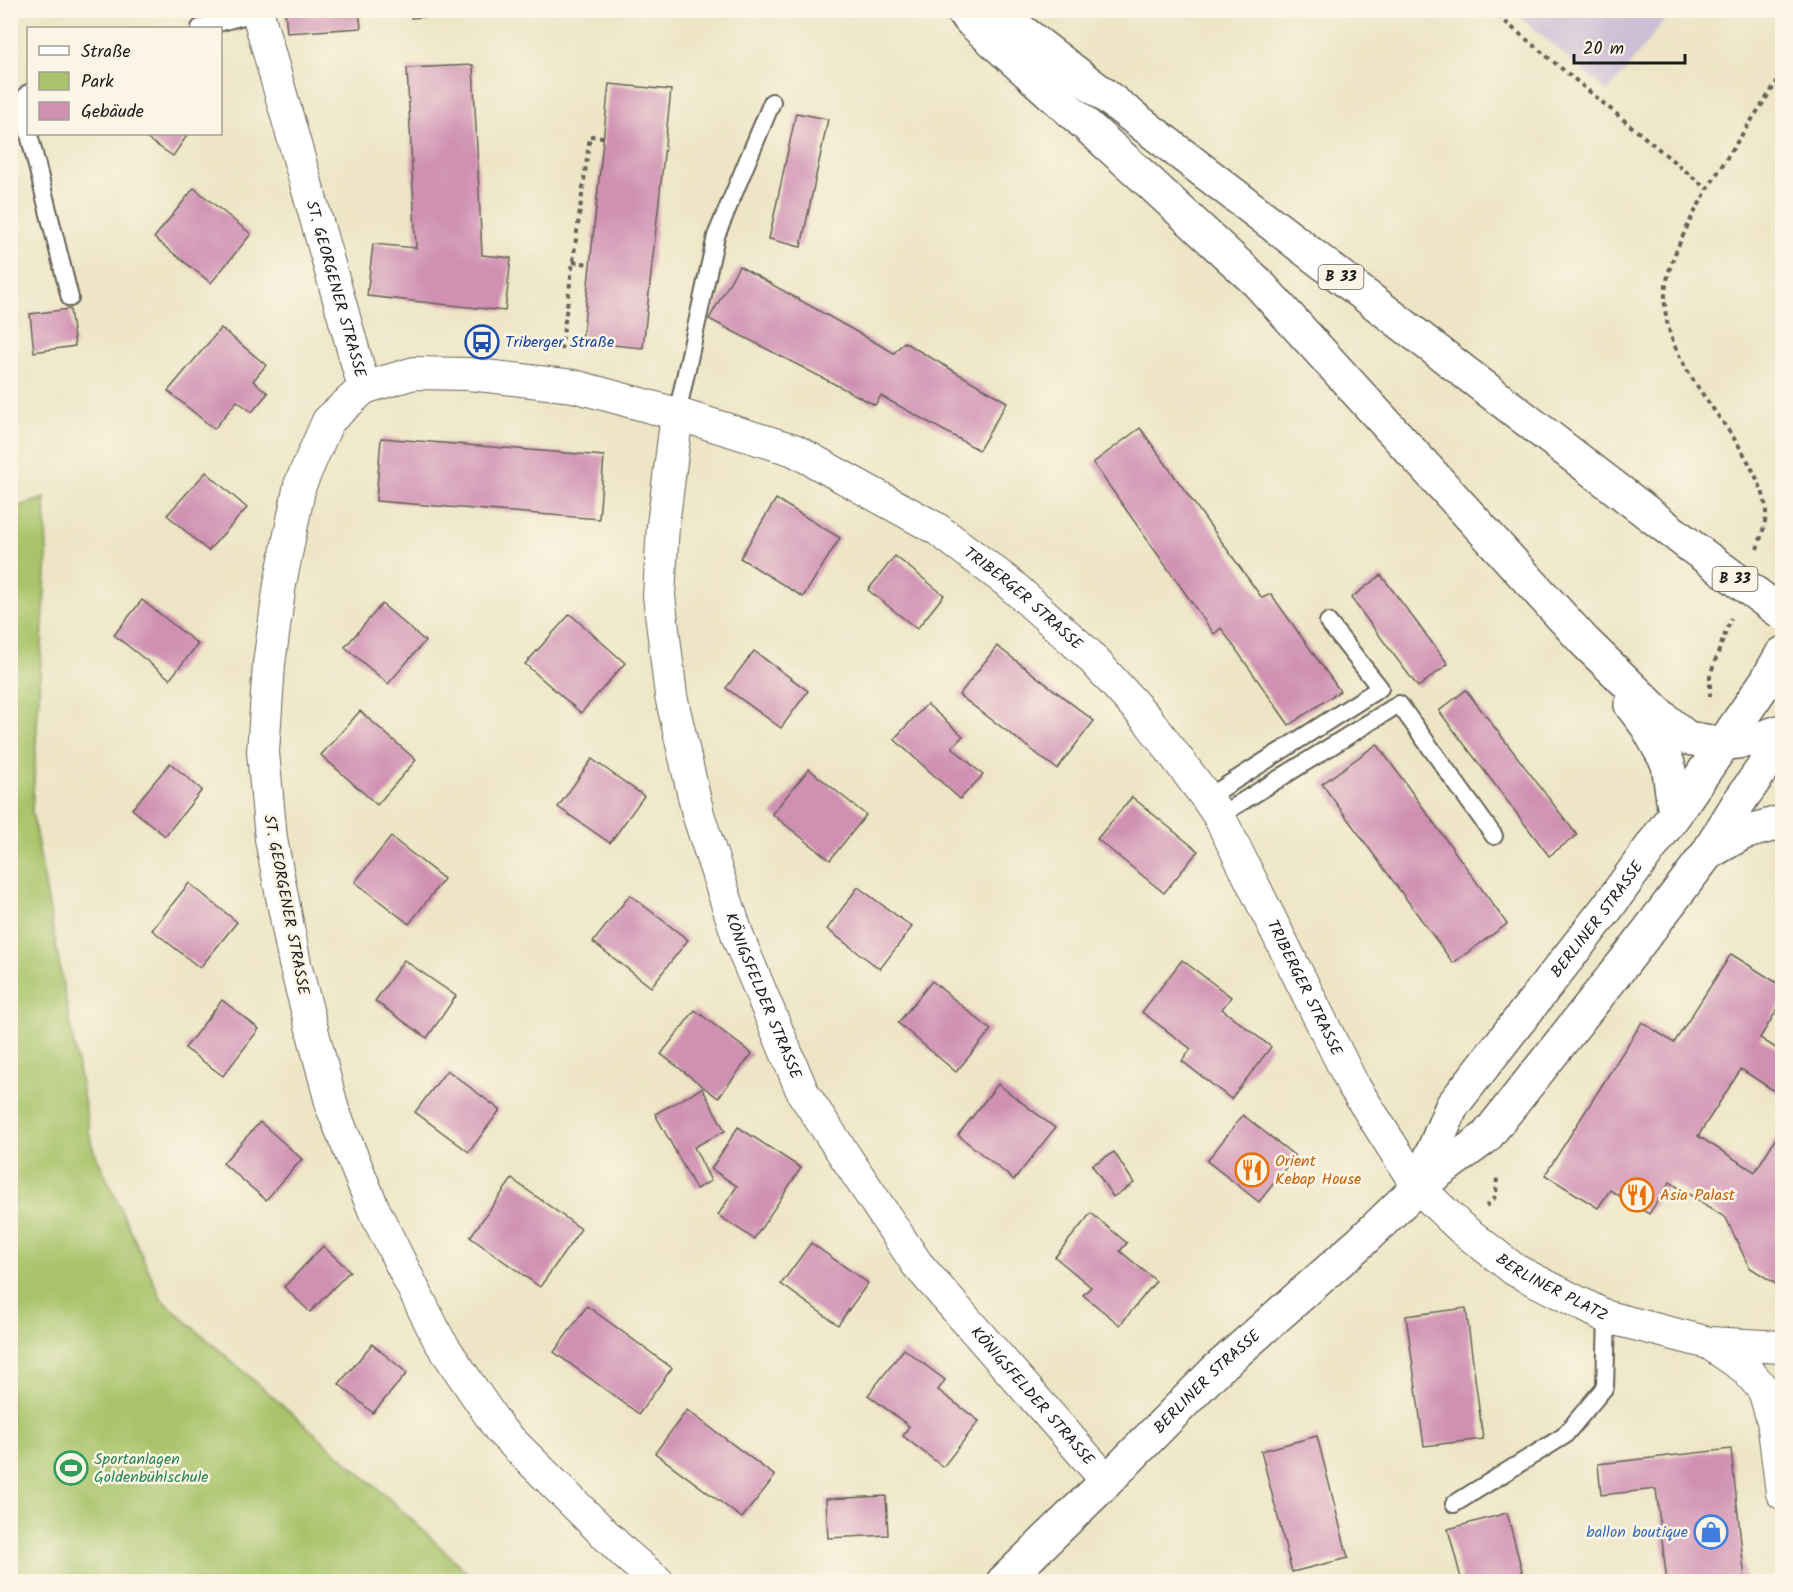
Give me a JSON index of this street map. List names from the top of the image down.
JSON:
{
  "streets": {
    "street": [
      "B 33",
      "ST. GEORGENER STRASSE",
      "TRIBERGER STRASSE",
      "BERLINER STRASSE",
      "KÖNIGSFELDER STRASSE",
      "BERLINER PLATZ"
    ]
  },
  "crossings": [
    ["ST. GEORGENER STRASSE", "TRIBERGER STRASSE"],
    ["TRIBERGER STRASSE", "BERLINER STRASSE"],
    ["TRIBERGER STRASSE", "KÖNIGSFELDER STRASSE"],
    ["TRIBERGER STRASSE", "BERLINER PLATZ"],
    ["BERLINER STRASSE", "KÖNIGSFELDER STRASSE"],
    ["BERLINER STRASSE", "BERLINER PLATZ"]
  ],
  "places": {
    "bus stop": ["Triberger Straße"],
    "restaurant": ["Orient Kebap House", "Asia Palast"],
    "sports": ["Sportanlagen Goldenbühlschule"],
    "shop": ["ballon boutique"]
  },
  "legend": ["Straße", "Park", "Gebäude"],
  "scale_bar": "20 m"
}
